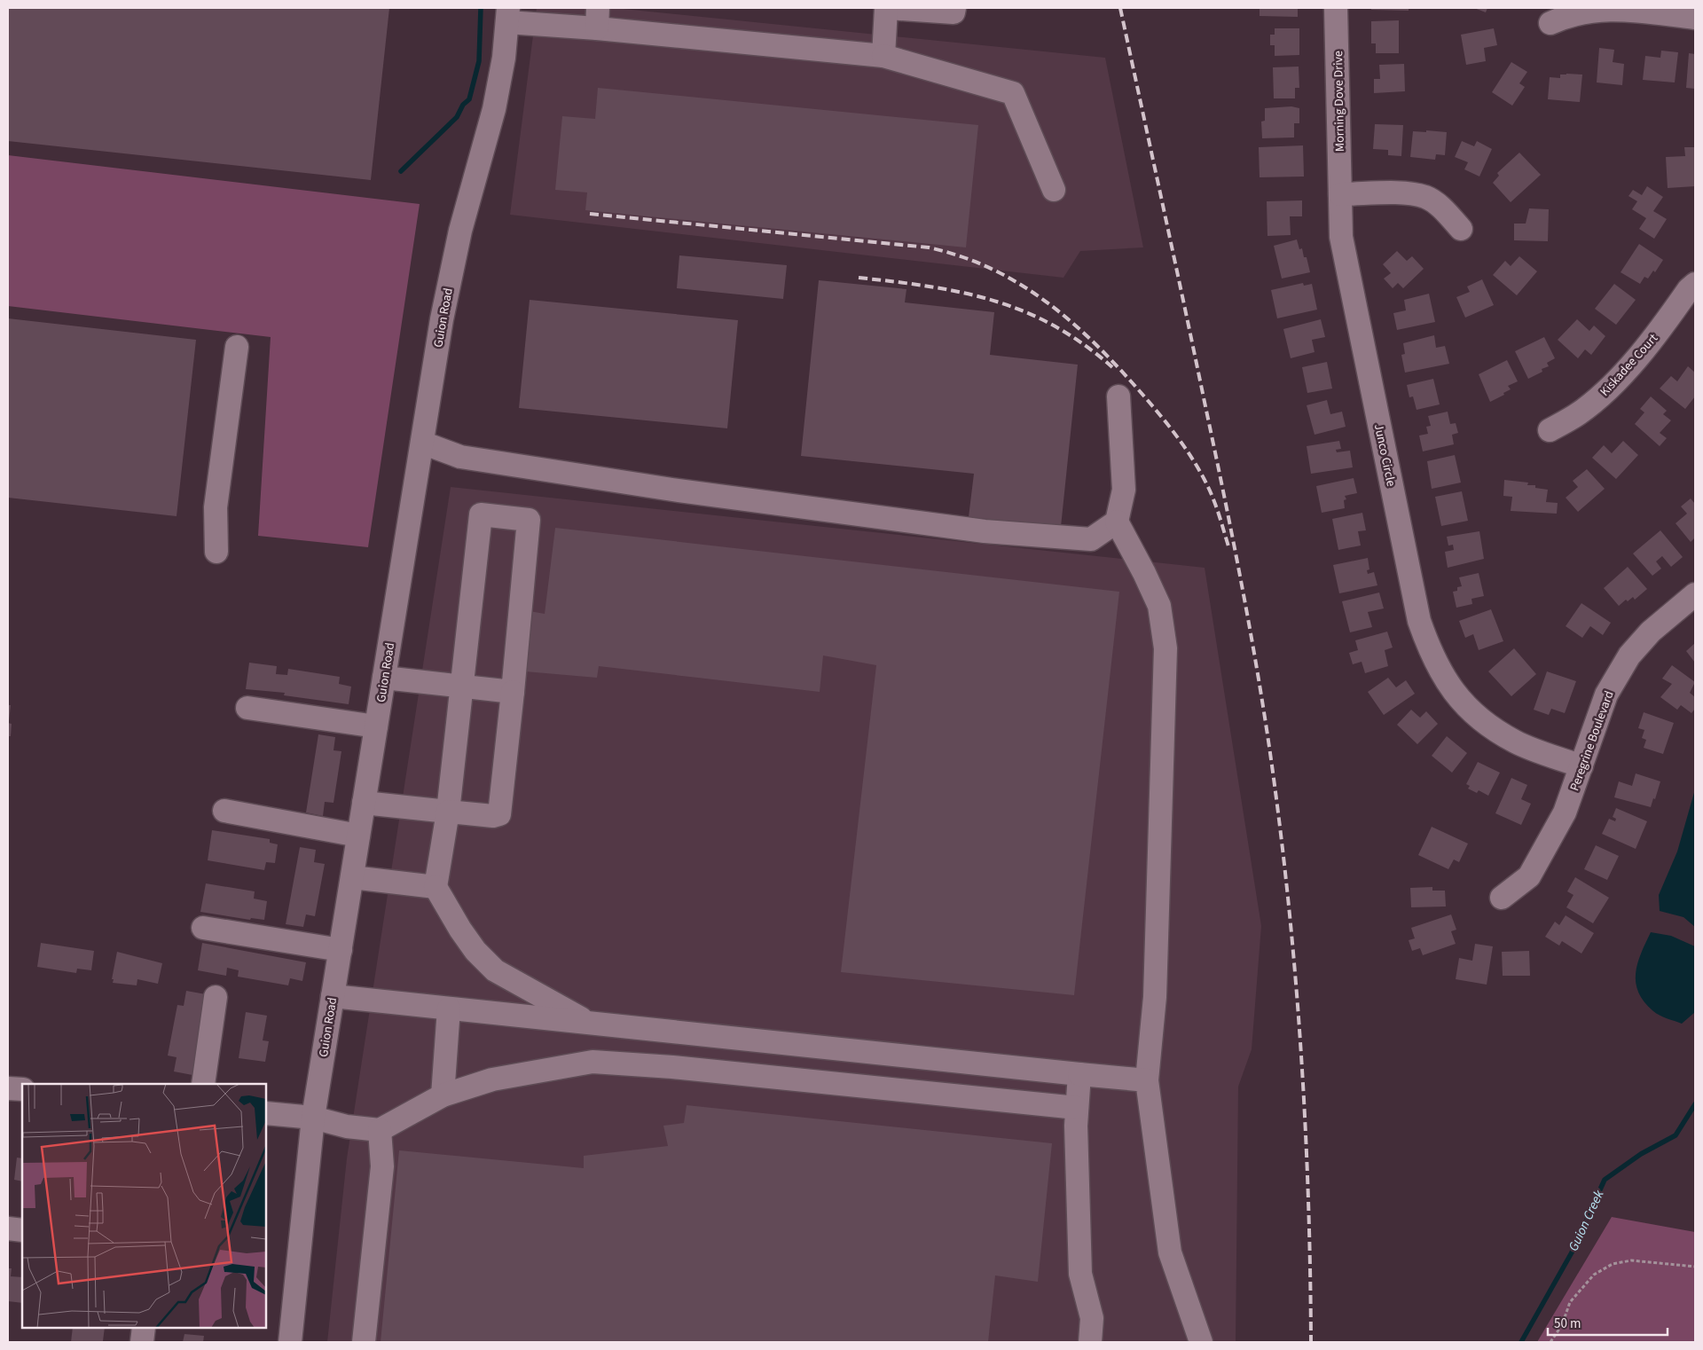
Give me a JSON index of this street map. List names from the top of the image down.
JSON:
{
  "streets": {
    "street": [
      "Morning Dove Drive",
      "Guion Road",
      "Kiskadee Court",
      "Junco Circle",
      "Peregrine Boulevard"
    ]
  },
  "crossings": [
    ["Morning Dove Drive", "Junco Circle"],
    ["Junco Circle", "Peregrine Boulevard"]
  ],
  "water": ["Guion Creek"],
  "scale_bar": "50 m"
}
